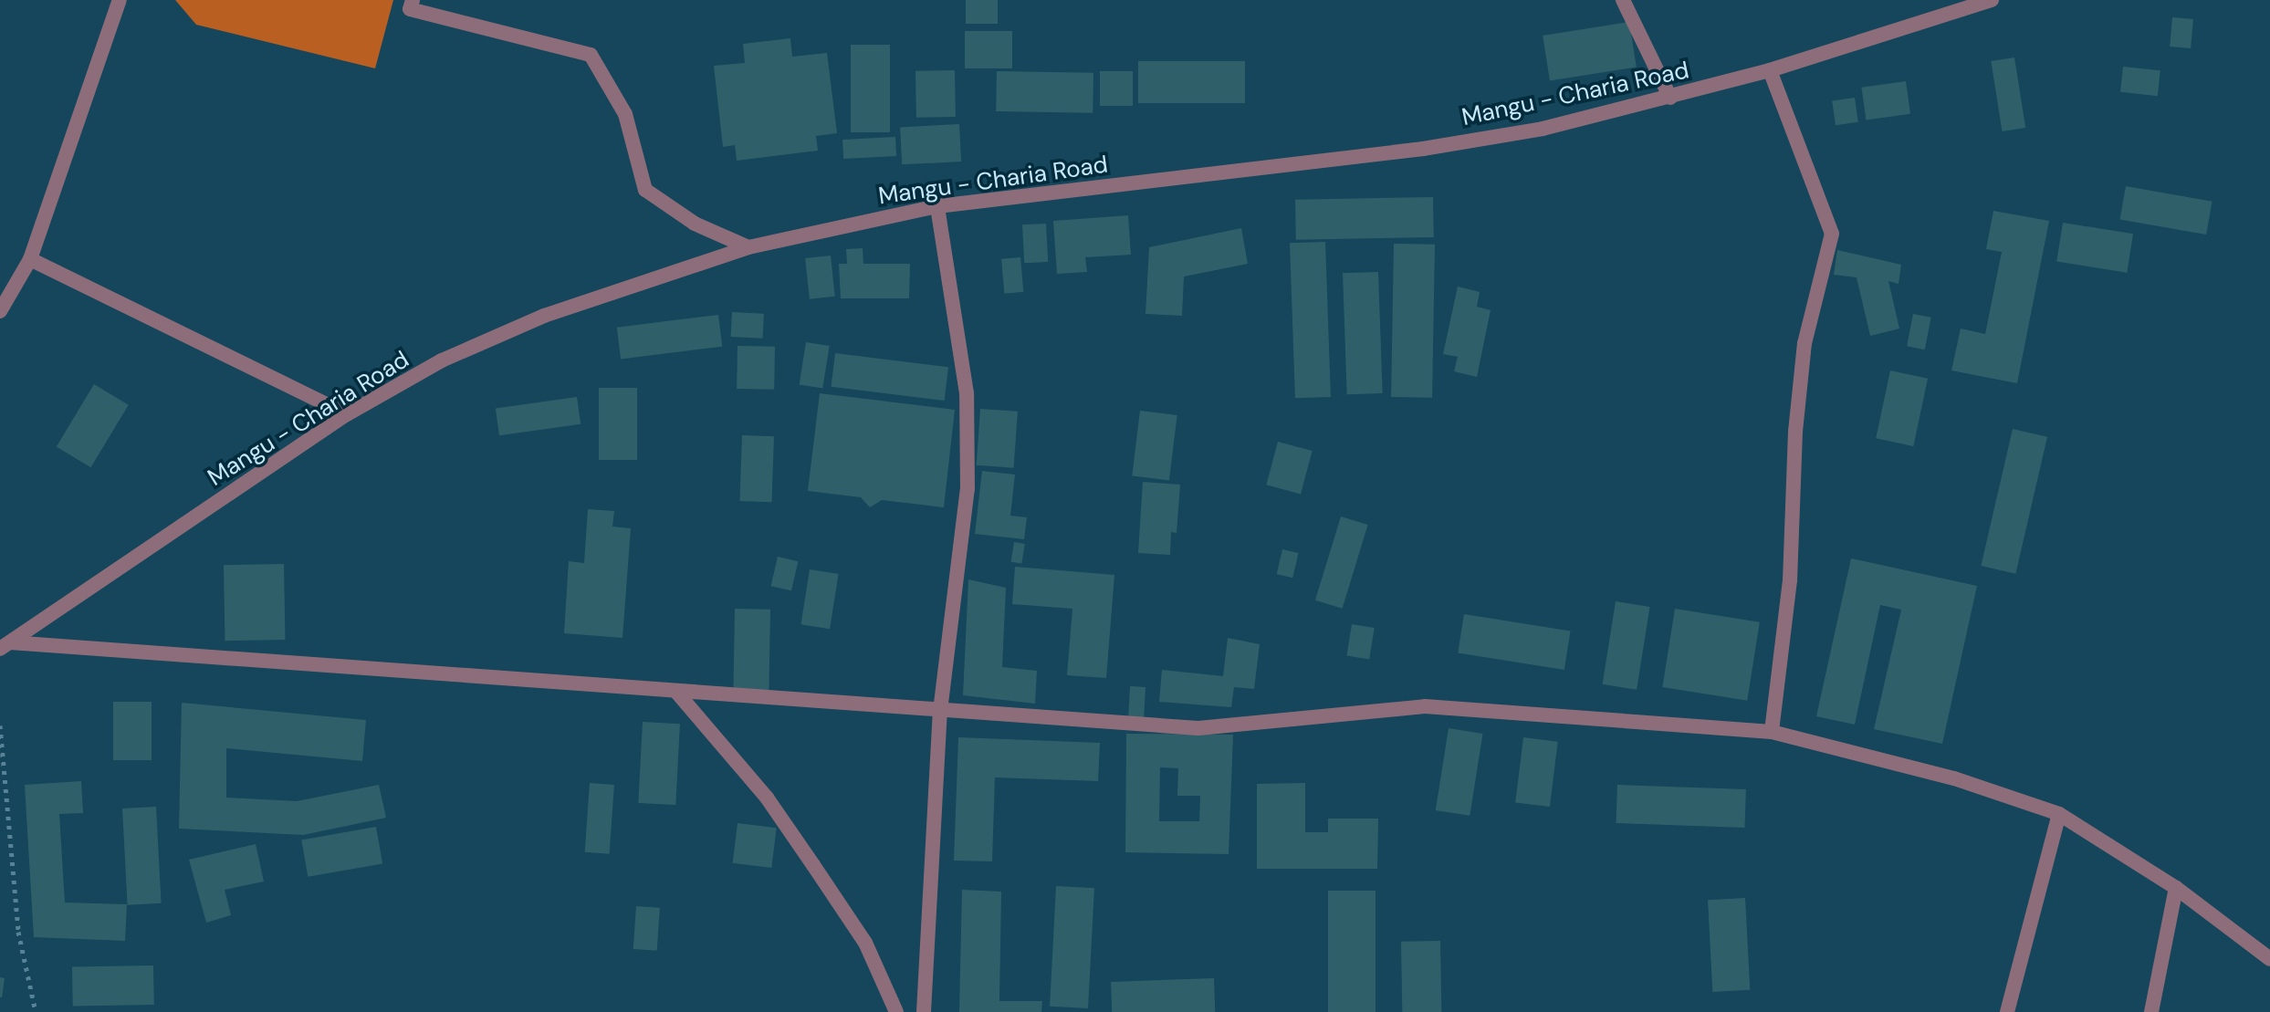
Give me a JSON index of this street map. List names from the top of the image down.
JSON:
{
  "streets": {
    "street": ["Mangu - Charia Road"]
  }
}
